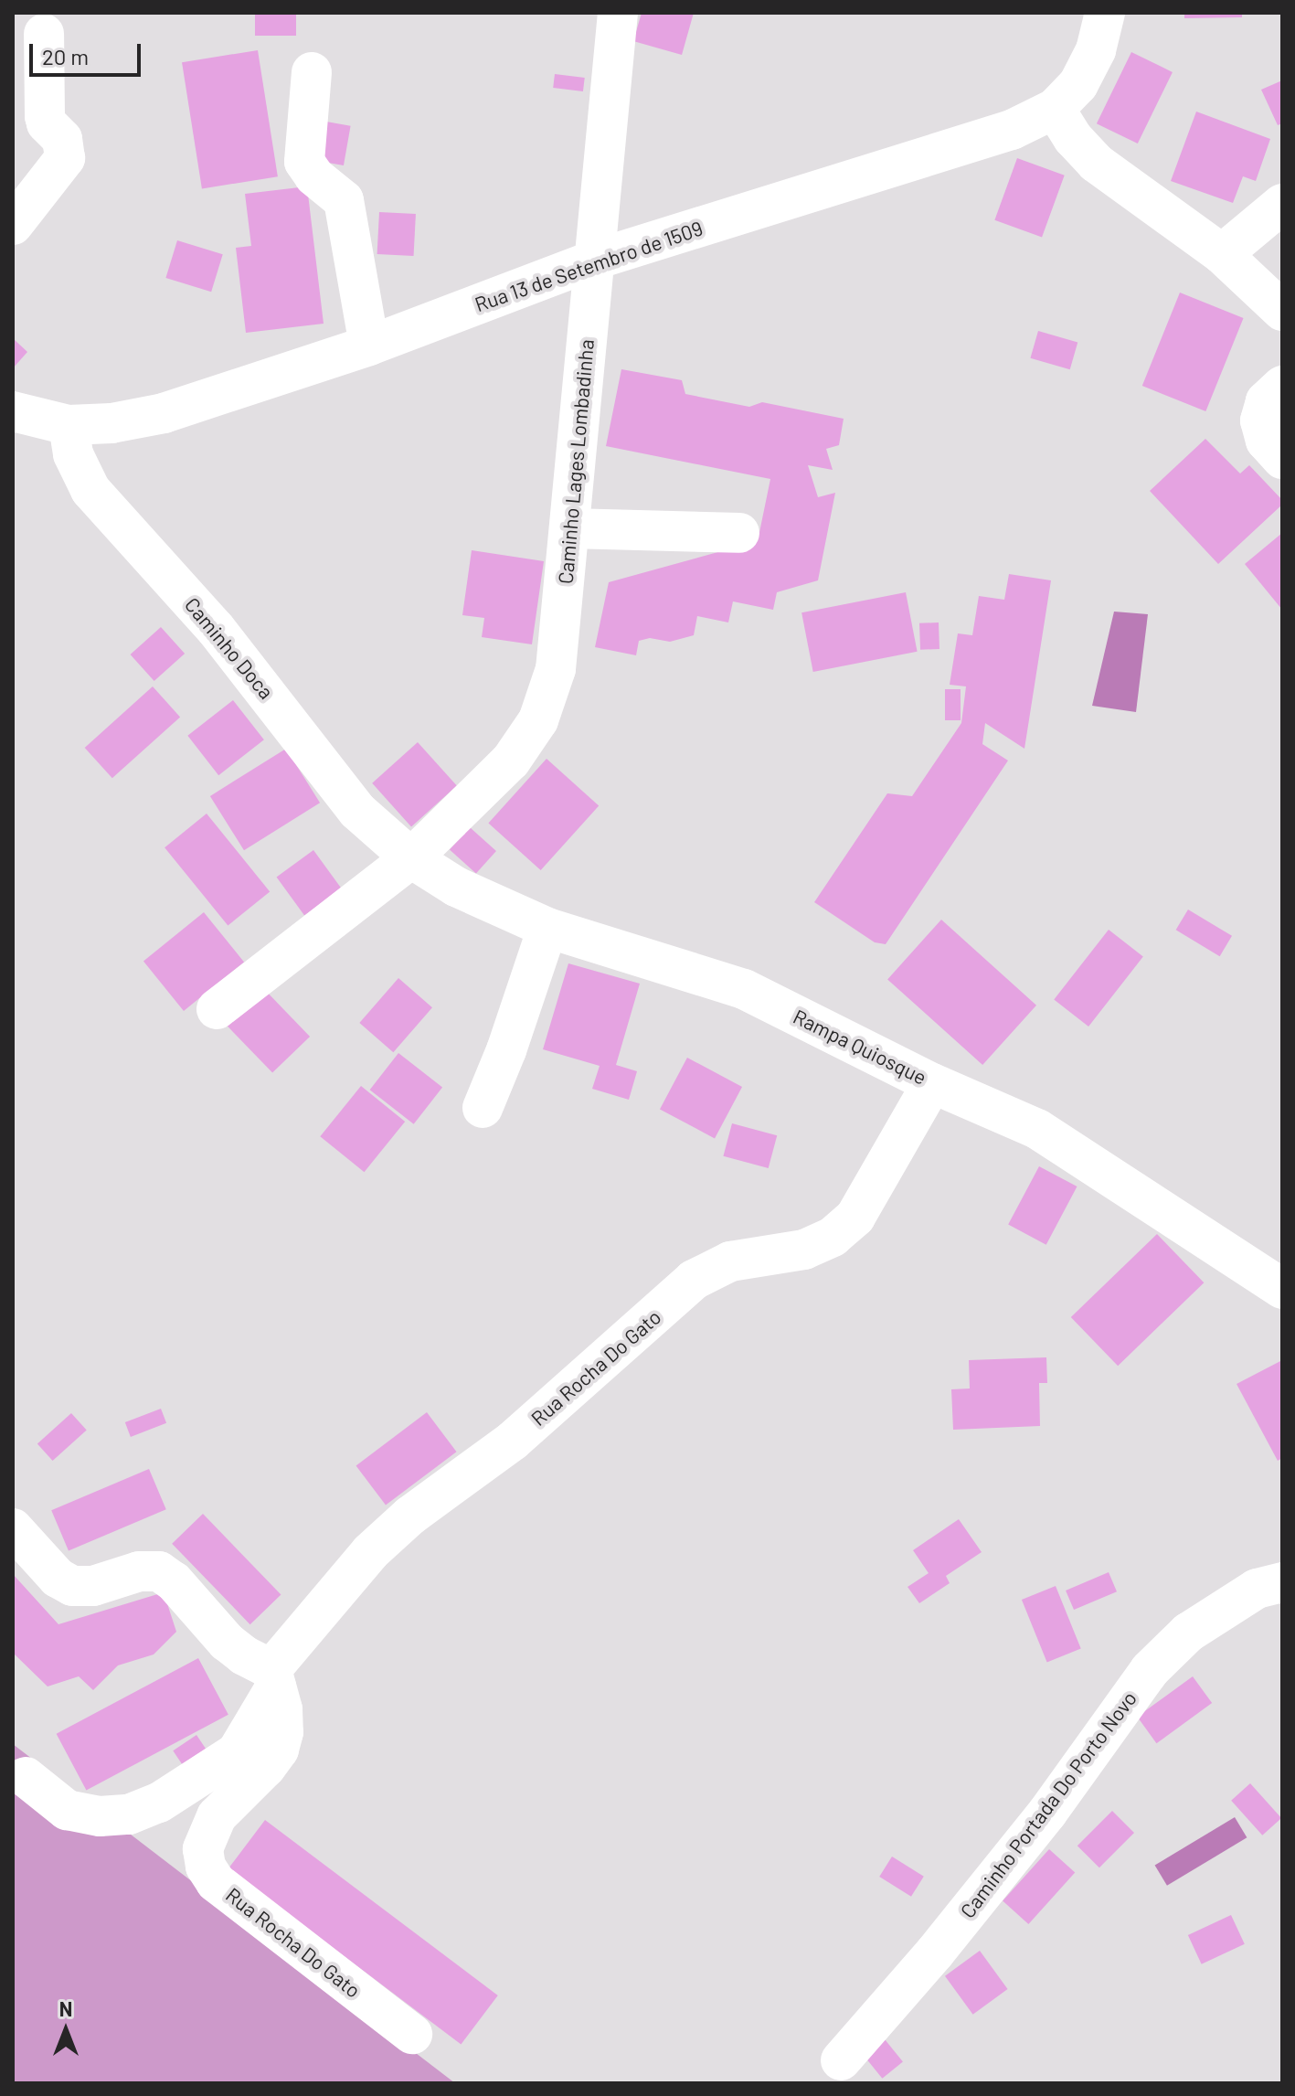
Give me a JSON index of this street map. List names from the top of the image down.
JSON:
{
  "streets": {
    "street": [
      "Rua 13 de Setembro de 1509",
      "Caminho Lages Lombadinha",
      "Caminho Doca",
      "Rampa Quiosque",
      "Rua Rocha Do Gato",
      "Caminho Portada Do Porto Novo"
    ]
  },
  "crossings": [
    ["Rua 13 de Setembro de 1509", "Caminho Lages Lombadinha"],
    ["Rua 13 de Setembro de 1509", "Caminho Doca"],
    ["Caminho Lages Lombadinha", "Caminho Doca"],
    ["Caminho Lages Lombadinha", "Rampa Quiosque"],
    ["Caminho Doca", "Rampa Quiosque"],
    ["Rampa Quiosque", "Rua Rocha Do Gato"]
  ],
  "scale_bar": "20 m",
  "north": "top"
}
